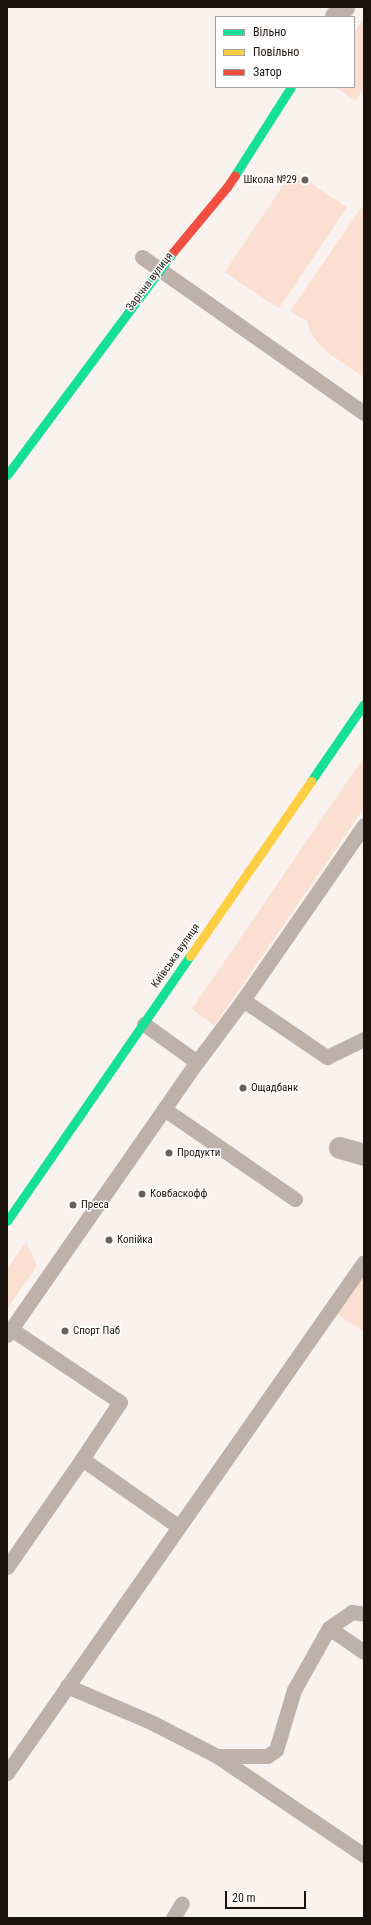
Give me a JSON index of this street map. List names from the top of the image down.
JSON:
{
  "streets": {
    "main road": ["Зарічна вулиця", "Київська вулиця"]
  },
  "places": [
    "Школа №29",
    "Ощадбанк",
    "Продукти",
    "Ковбаскофф",
    "Преса",
    "Копійка",
    "Спорт Паб"
  ],
  "legend": ["Вільно", "Повільно", "Затор"],
  "scale_bar": "20 m"
}
